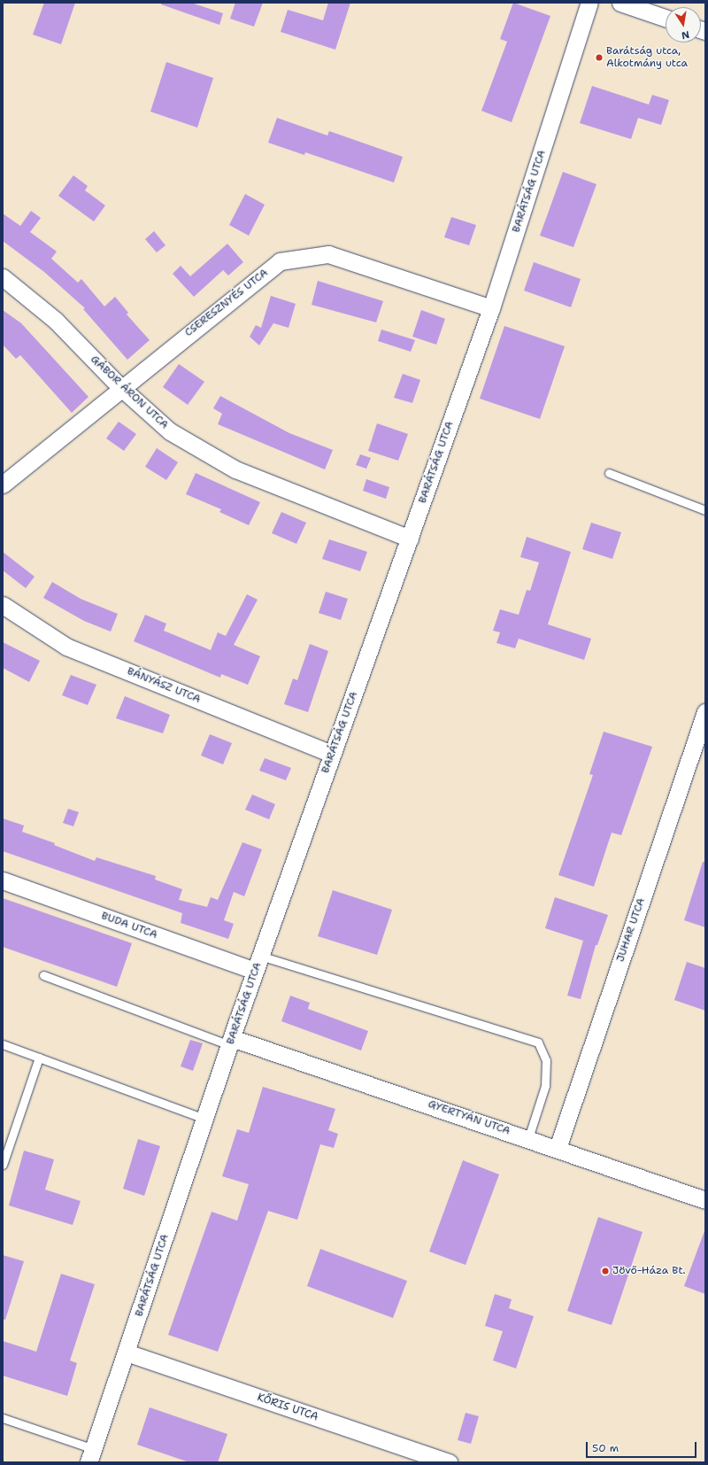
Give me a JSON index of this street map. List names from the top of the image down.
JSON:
{
  "streets": {
    "street": [
      "BARÁTSÁG UTCA",
      "CSERESZNYÉS UTCA",
      "GÁBOR ÁRON UTCA",
      "BÁNYÁSZ UTCA",
      "BUDA UTCA",
      "JUHAR UTCA",
      "GYERTYÁN UTCA",
      "KŐRIS UTCA"
    ]
  },
  "crossings": [
    ["BARÁTSÁG UTCA", "CSERESZNYÉS UTCA"],
    ["BARÁTSÁG UTCA", "GÁBOR ÁRON UTCA"],
    ["BARÁTSÁG UTCA", "BÁNYÁSZ UTCA"],
    ["BARÁTSÁG UTCA", "BUDA UTCA"],
    ["BARÁTSÁG UTCA", "GYERTYÁN UTCA"],
    ["BARÁTSÁG UTCA", "KŐRIS UTCA"],
    ["CSERESZNYÉS UTCA", "GÁBOR ÁRON UTCA"],
    ["JUHAR UTCA", "GYERTYÁN UTCA"]
  ],
  "places": ["Barátság utca, Alkotmány utca", "Jövő-Háza Bt."],
  "scale_bar": "50 m",
  "north": "bottom"
}
